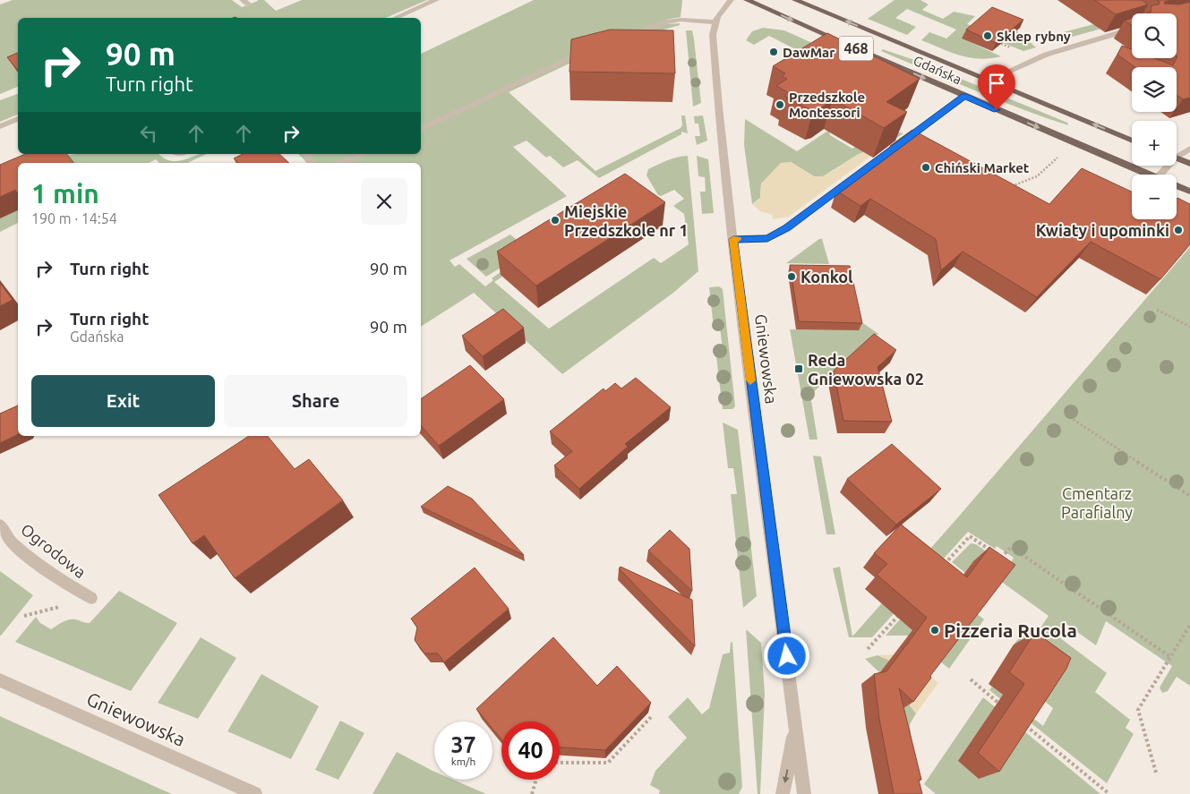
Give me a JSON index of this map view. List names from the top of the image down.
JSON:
{
  "streets": {
    "main road": ["468", "Gdańska"],
    "street": ["Gniewowska", "Ogrodowa"]
  },
  "parks": ["Cmentarz Parafialny"],
  "places": {
    "other": [
      "Sklep rybny",
      "DawMar",
      "Przedszkole Montessori",
      "Chiński Market",
      "Miejskie Przedszkole nr 1",
      "Kwiaty i upominki",
      "Konkol",
      "Pizzeria Rucola"
    ],
    "transit": ["Reda Gniewowska 02"]
  },
  "page": {
    "map_buttons": ["+", "−"],
    "turn": ["90 m", "Turn right"],
    "heading": ["1 min", "190 m · 14:54"],
    "list": [
      {
        "name": "Turn right",
        "value": "90 m"
      },
      {
        "name": "Turn right",
        "note": "Gdańska",
        "value": "90 m"
      }
    ],
    "buttons": ["Exit", "Share"],
    "speed": "37 km/h",
    "limit": "40"
  }
}
